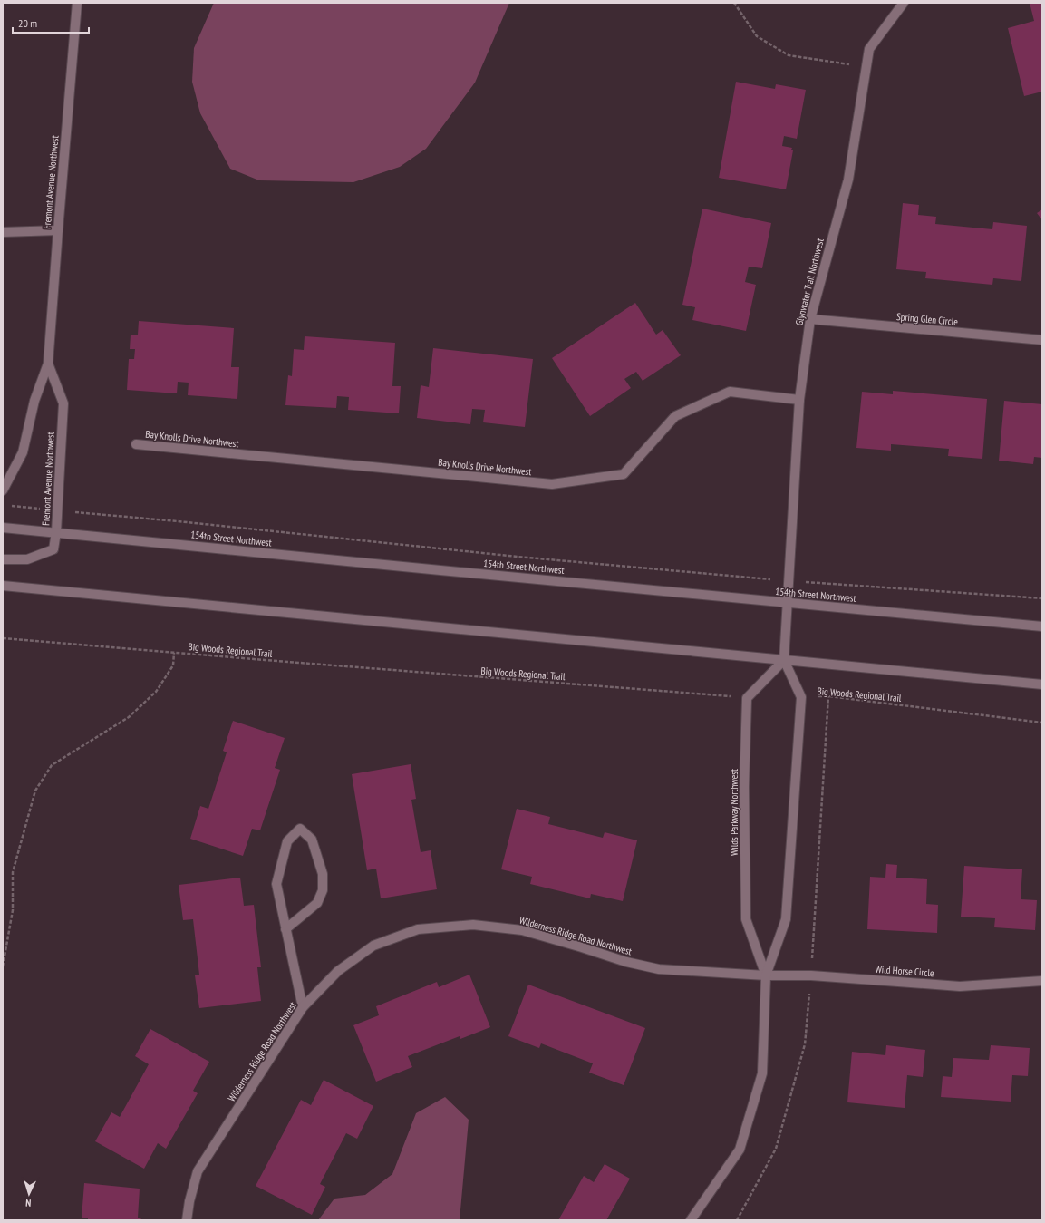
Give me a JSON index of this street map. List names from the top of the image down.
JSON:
{
  "streets": {
    "street": [
      "Fremont Avenue Northwest",
      "Glynwater Trail Northwest",
      "Spring Glen Circle",
      "Bay Knolls Drive Northwest",
      "154th Street Northwest",
      "Wilds Parkway Northwest",
      "Wilderness Ridge Road Northwest",
      "Wild Horse Circle"
    ],
    "path": ["Big Woods Regional Trail"]
  },
  "crossings": [
    ["Fremont Avenue Northwest", "154th Street Northwest"],
    ["Glynwater Trail Northwest", "Spring Glen Circle"],
    ["Glynwater Trail Northwest", "Bay Knolls Drive Northwest"],
    ["Glynwater Trail Northwest", "154th Street Northwest"],
    ["Glynwater Trail Northwest", "Wilds Parkway Northwest"],
    ["154th Street Northwest", "Wilds Parkway Northwest"],
    ["Big Woods Regional Trail", "Wilds Parkway Northwest"],
    ["Wilds Parkway Northwest", "Wilderness Ridge Road Northwest"],
    ["Wilds Parkway Northwest", "Wild Horse Circle"],
    ["Wilderness Ridge Road Northwest", "Wild Horse Circle"]
  ],
  "scale_bar": "20 m",
  "north": "bottom"
}
